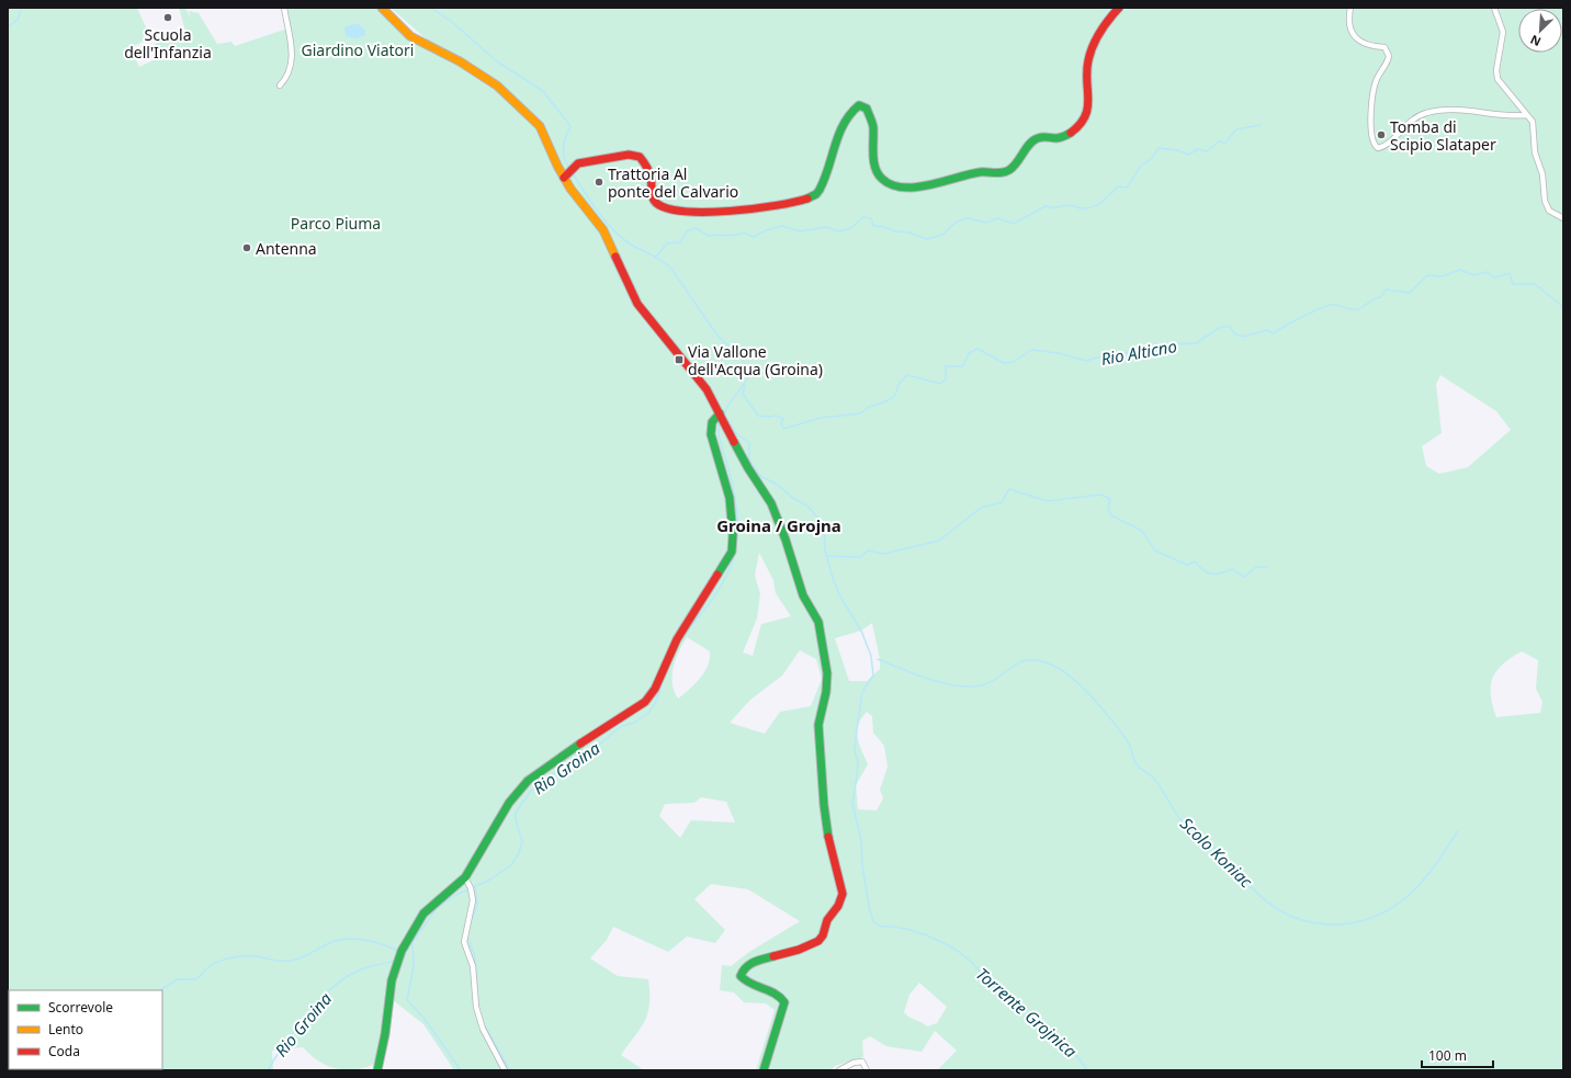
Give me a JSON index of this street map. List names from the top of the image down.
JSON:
{
  "districts": ["Groina / Grojna"],
  "water": [
    "Rio Alticno",
    "Rio Groina",
    "Scolo Koniac",
    "Torrente Grojnica"
  ],
  "parks": ["Giardino Viatori", "Parco Piuma"],
  "places": {
    "other": [
      "Scuola dell'Infanzia",
      "Tomba di Scipio Slataper",
      "Trattoria Al ponte del Calvario",
      "Antenna"
    ],
    "transit": ["Via Vallone dell'Acqua (Groina)"]
  },
  "legend": ["Scorrevole", "Lento", "Coda"],
  "scale_bar": "100 m",
  "north": "bottom left"
}
